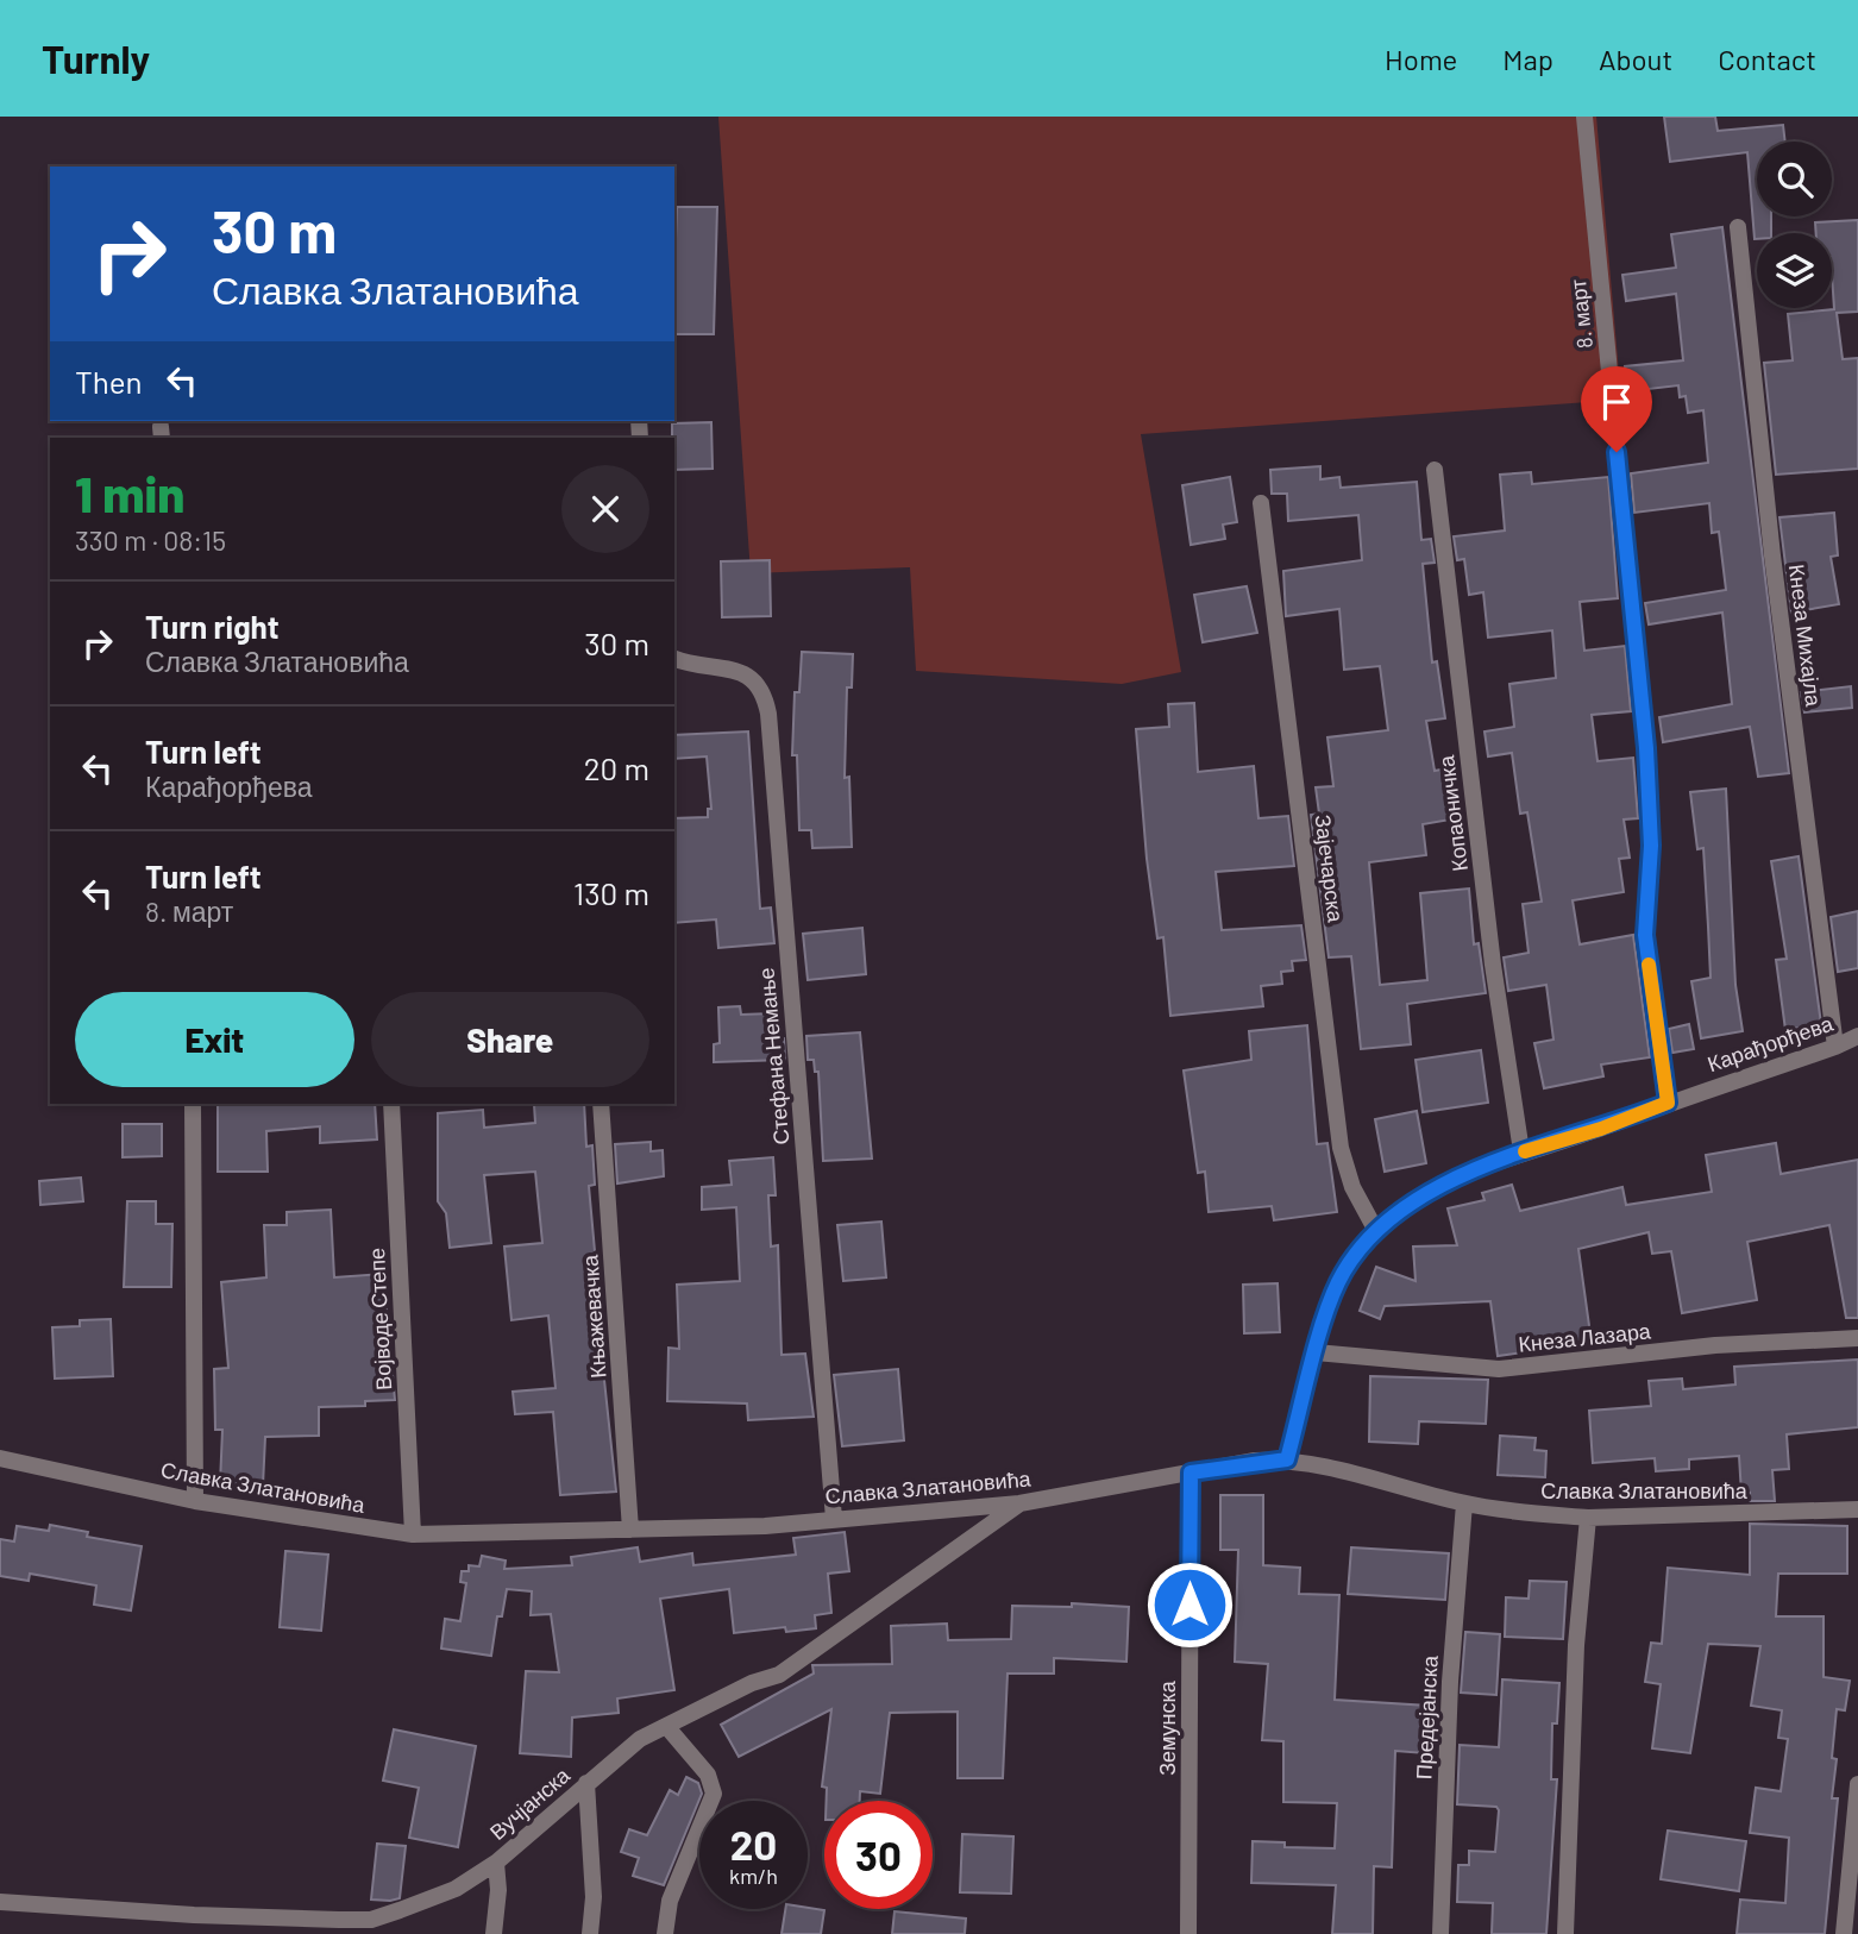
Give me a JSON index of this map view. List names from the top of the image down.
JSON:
{
  "streets": {
    "street": [
      "8. март",
      "Кнеза Михајла",
      "Копаоничка",
      "Зајечарска",
      "Карађорђева",
      "Стефана Немање",
      "Књажевачка",
      "Војводе Степе",
      "Кнеза Лазара",
      "Славка Златановића",
      "Предејанска",
      "Земунска",
      "Вучјанска"
    ]
  },
  "crossings": [
    ["8. март", "Карађорђева"],
    ["Кнеза Михајла", "Карађорђева"],
    ["Копаоничка", "Карађорђева"],
    ["Зајечарска", "Карађорђева"],
    ["Карађорђева", "Кнеза Лазара"],
    ["Карађорђева", "Славка Златановића"],
    ["Стефана Немање", "Славка Златановића"],
    ["Књажевачка", "Славка Златановића"],
    ["Војводе Степе", "Славка Златановића"],
    ["Славка Златановића", "Предејанска"],
    ["Славка Златановића", "Земунска"],
    ["Славка Златановића", "Вучјанска"]
  ],
  "page": {
    "header": "Turnly",
    "nav": [
      "Home",
      "Map",
      "About",
      "Contact"
    ],
    "turn": ["30 m", "Славка Златановића"],
    "then": "Then",
    "heading": ["1 min", "330 m · 08:15"],
    "list": [
      {
        "name": "Turn right",
        "note": "Славка Златановића",
        "value": "30 m"
      },
      {
        "name": "Turn left",
        "note": "Карађорђева",
        "value": "20 m"
      },
      {
        "name": "Turn left",
        "note": "8. март",
        "value": "130 m"
      }
    ],
    "buttons": ["Exit", "Share"],
    "speed": "20 km/h",
    "limit": "30"
  }
}
